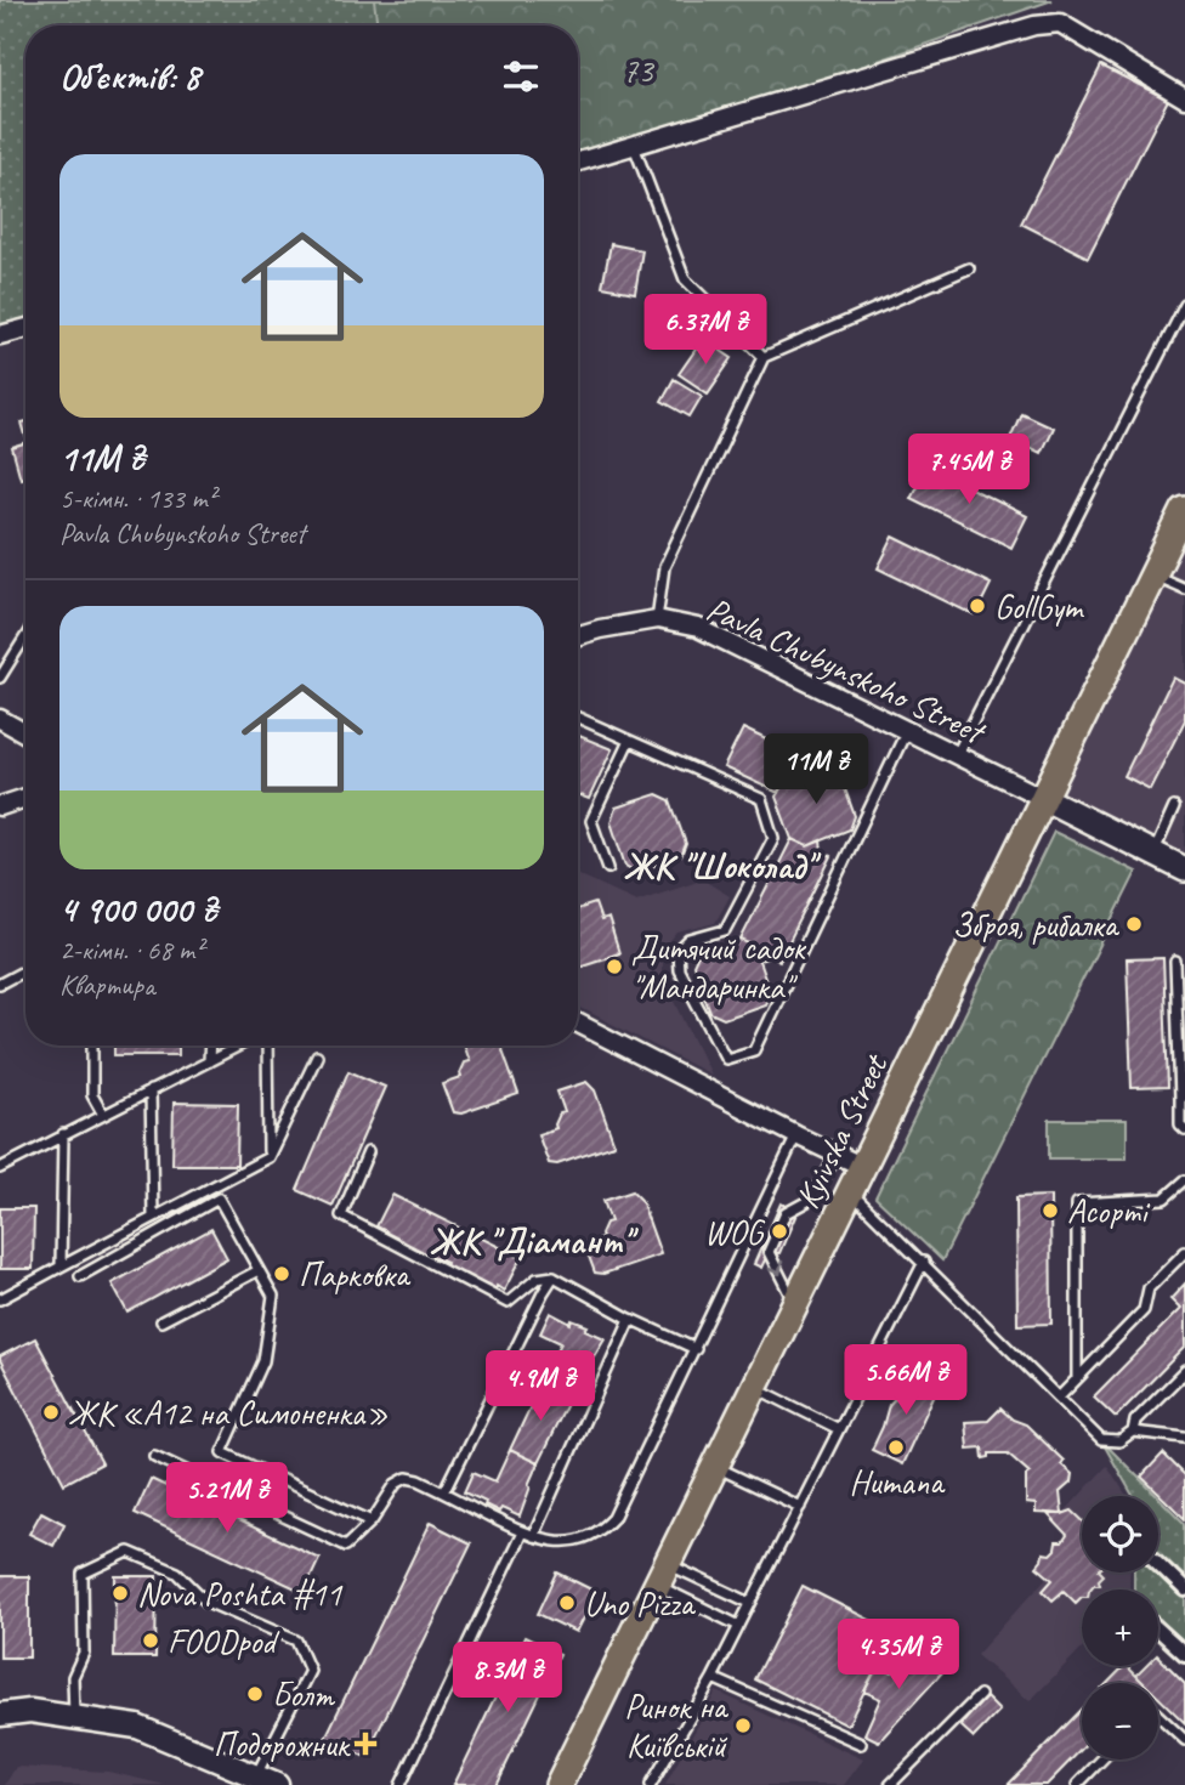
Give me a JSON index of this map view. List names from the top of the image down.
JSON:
{
  "streets": {
    "main road": ["Kyivska Street"],
    "street": ["Pavla Chubynskoho Street"]
  },
  "crossings": [
    ["Pavla Chubynskoho Street", "Kyivska Street"]
  ],
  "districts": ["ЖК \"Шоколад\"", "ЖК \"Діамант\""],
  "parks": ["73"],
  "places": {
    "other": [
      "GollGym",
      "Зброя, рибалка",
      "Дитячий садок \"Мандаринка\"",
      "Асорті",
      "WOG",
      "Парковка",
      "ЖК «А12 на Симоненка»",
      "Humana",
      "Nova Poshta #11",
      "Uno Pizza",
      "FOODpod",
      "Болт",
      "Ринок на Київській"
    ],
    "health": ["Подорожник"]
  },
  "page": {
    "heading": "Об’єктів: 8",
    "list": [
      {
        "name": "11M ₴",
        "note": "5-кімн. · 133 m² · Pavla Chubynskoho Street"
      },
      {
        "name": "4 900 000 ₴",
        "note": "2-кімн. · 68 m² · Квартира"
      }
    ],
    "price": [
      "6.37M ₴",
      "7.45M ₴",
      "11M ₴",
      "5.66M ₴",
      "4.9M ₴",
      "5.21M ₴",
      "4.35M ₴",
      "8.3M ₴"
    ],
    "map_buttons": ["+", "−"]
  }
}
